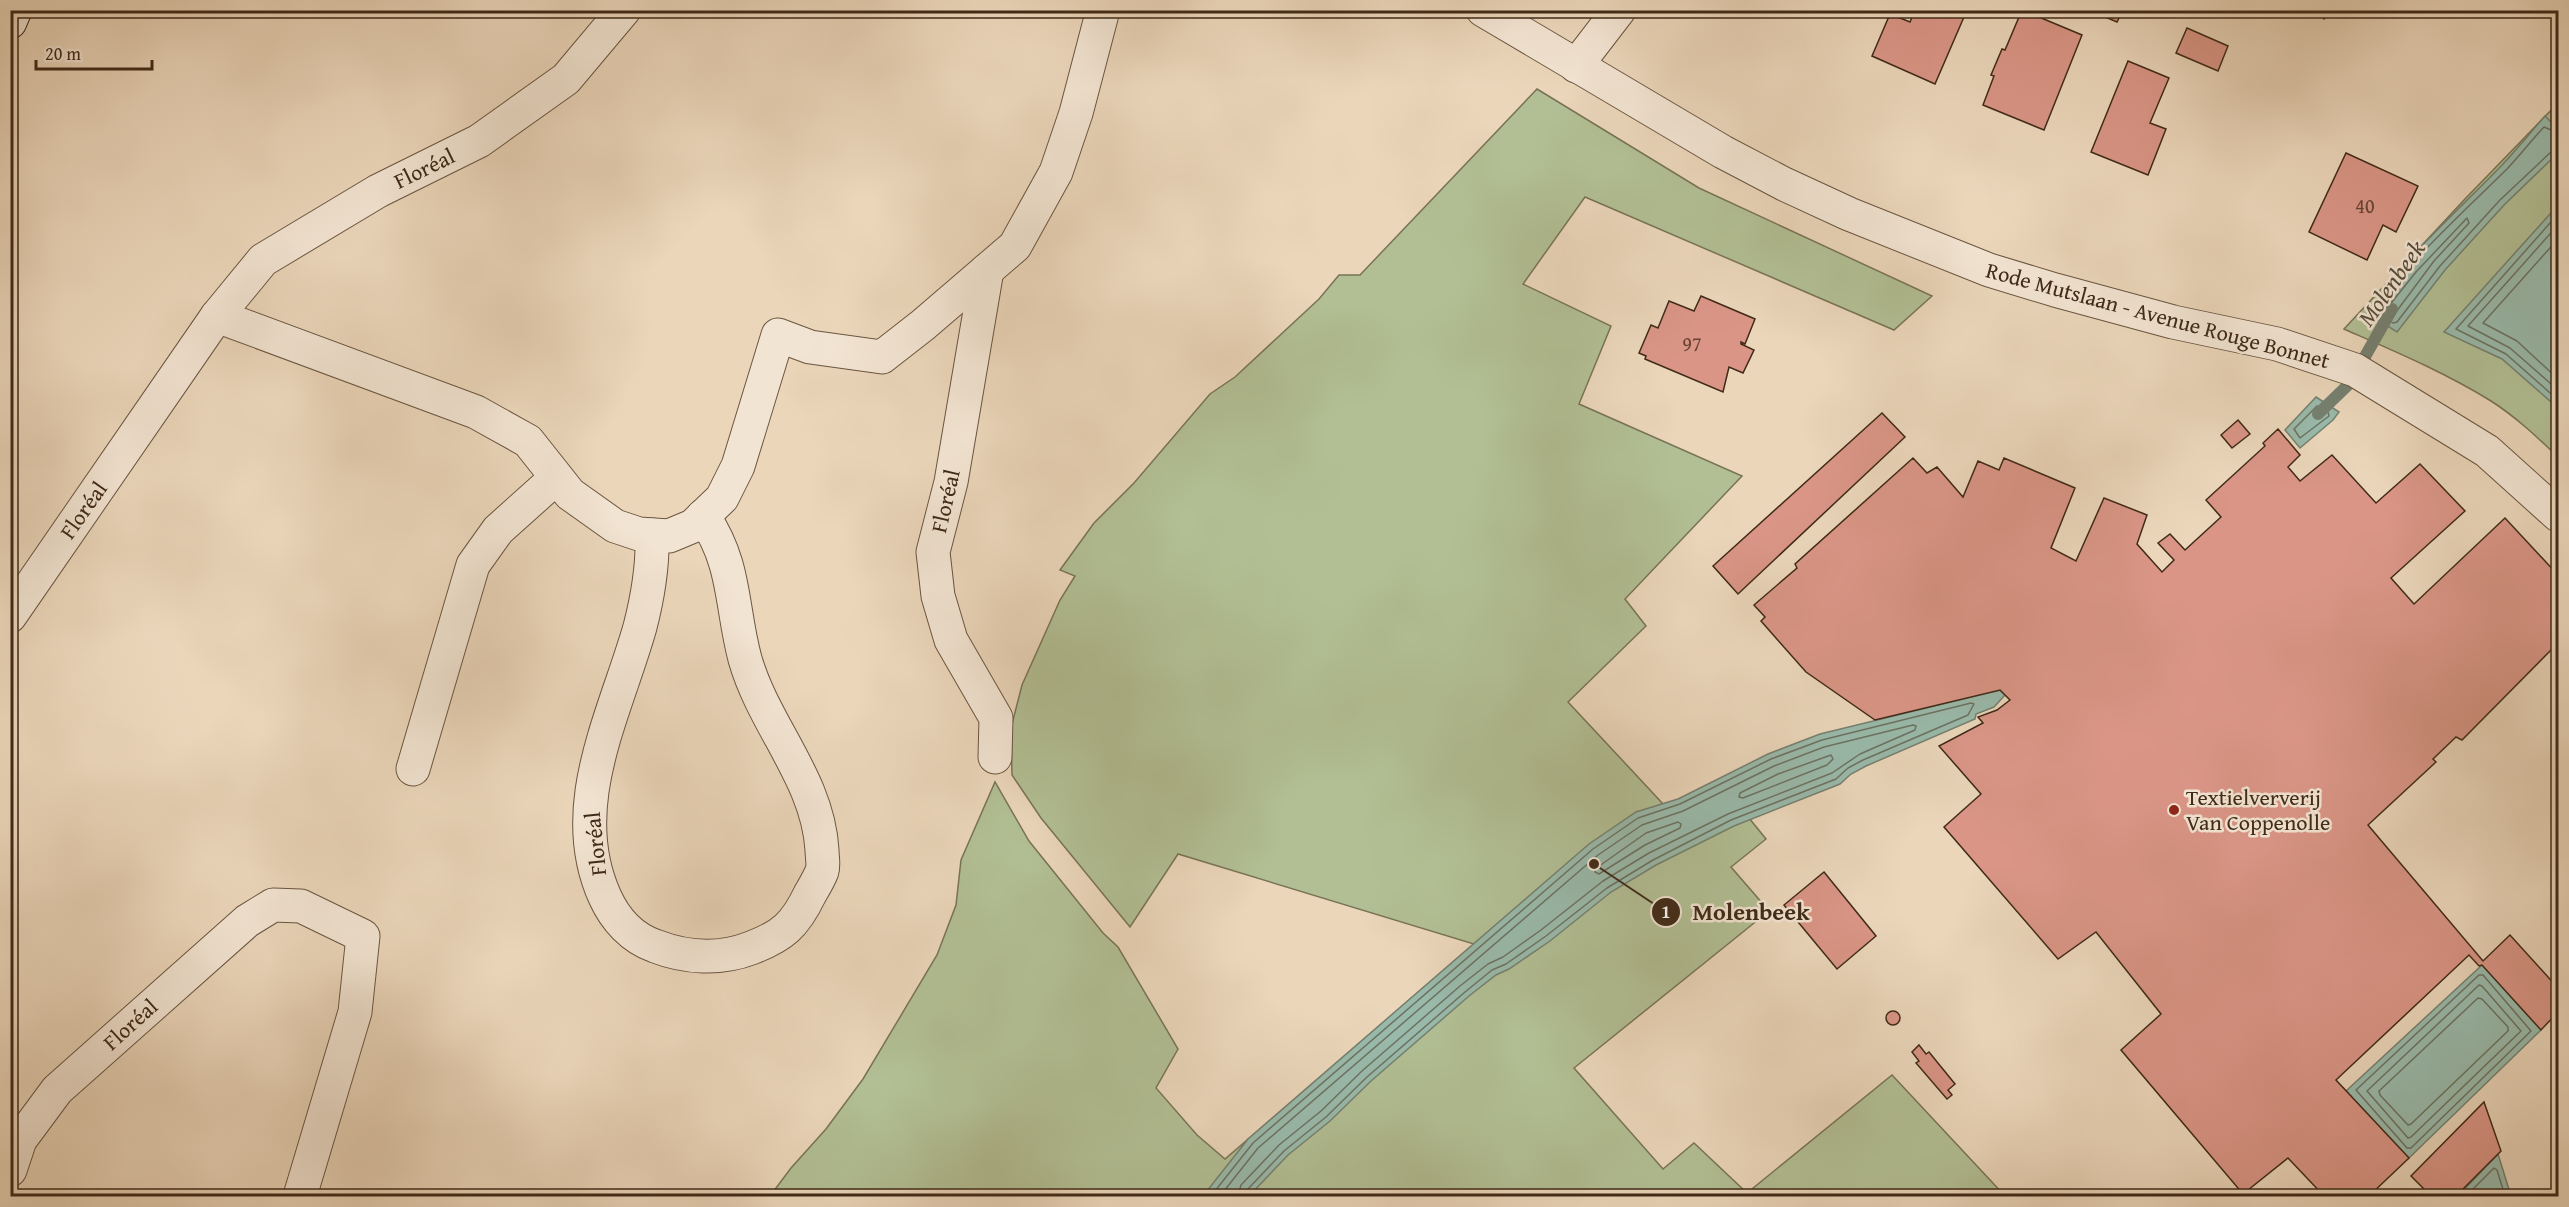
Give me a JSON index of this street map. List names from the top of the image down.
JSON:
{
  "streets": {
    "street": ["Floréal", "Rode Mutslaan - Avenue Rouge Bonnet"]
  },
  "water": ["Molenbeek"],
  "places": ["Textielververij Van Coppenolle", "Molenbeek"],
  "house_numbers": ["40", "97"],
  "scale_bar": "20 m"
}
